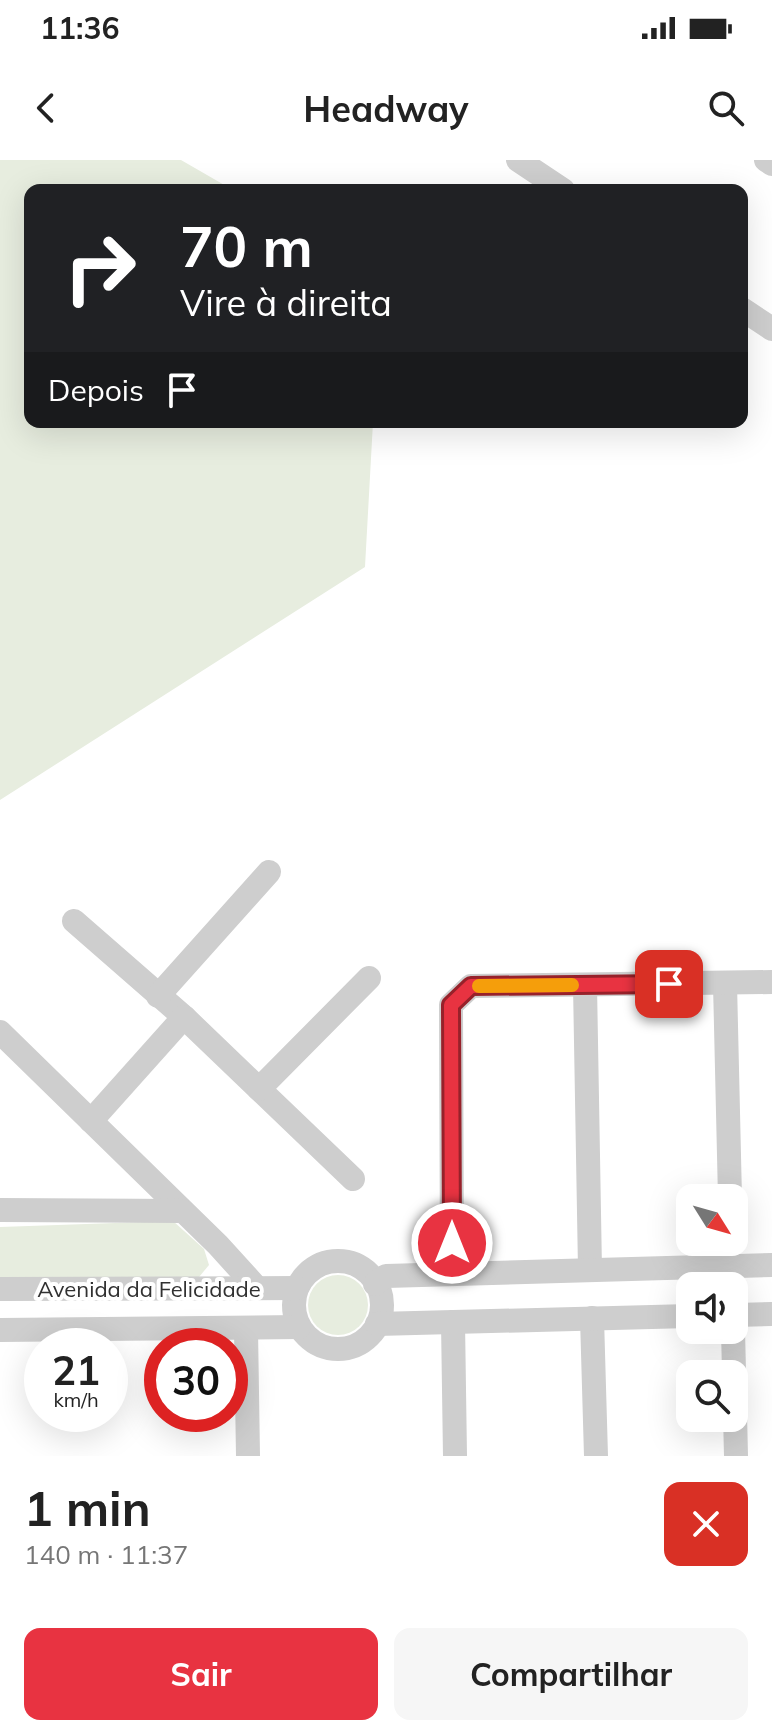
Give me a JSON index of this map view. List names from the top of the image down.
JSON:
{
  "streets": {
    "street": ["Avenida da Felicidade"]
  },
  "north": "bottom right",
  "page": {
    "status": "11:36",
    "header": "Headway",
    "turn": ["70 m", "Vire à direita"],
    "then": "Depois",
    "speed": "21 km/h",
    "limit": "30",
    "heading": ["1 min", "140 m · 11:37"],
    "buttons": ["Sair", "Compartilhar"]
  }
}
